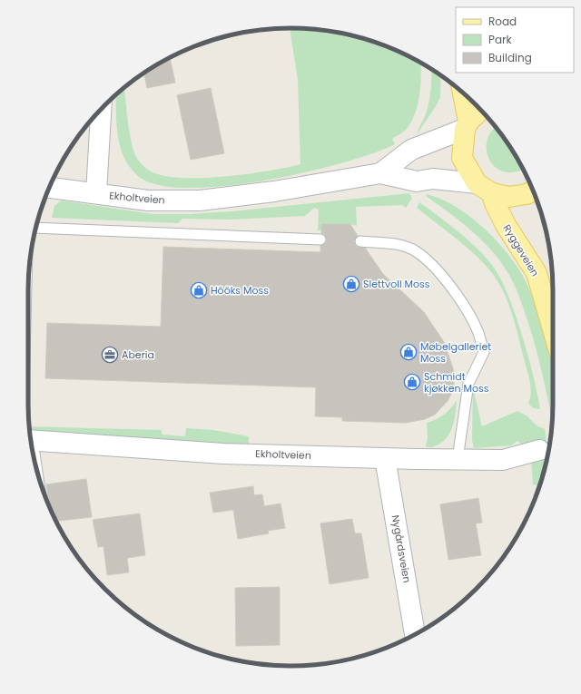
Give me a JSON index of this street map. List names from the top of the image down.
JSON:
{
  "streets": {
    "main road": ["Ryggeveien"],
    "street": ["Ekholtveien", "Nygårdsveien"]
  },
  "crossings": [
    ["Ekholtveien", "Ryggeveien"],
    ["Ekholtveien", "Nygårdsveien"]
  ],
  "places": {
    "shop": [
      "Slettvoll Moss",
      "Hööks Moss",
      "Møbelgalleriet Moss",
      "Schmidt kjøkken Moss"
    ],
    "office": ["Aberia"]
  },
  "legend": ["Road", "Park", "Building"]
}
